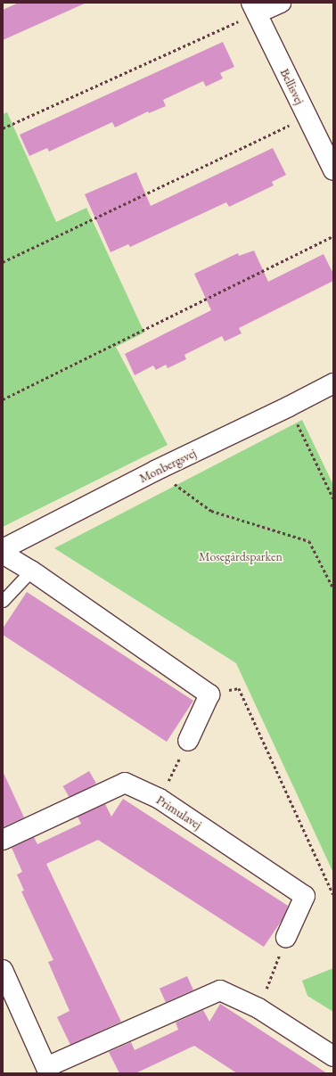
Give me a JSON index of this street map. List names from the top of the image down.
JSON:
{
  "streets": {
    "street": ["Bellisvej", "Monbergsvej", "Primulavej"]
  },
  "parks": ["Mosegårdsparken"]
}
